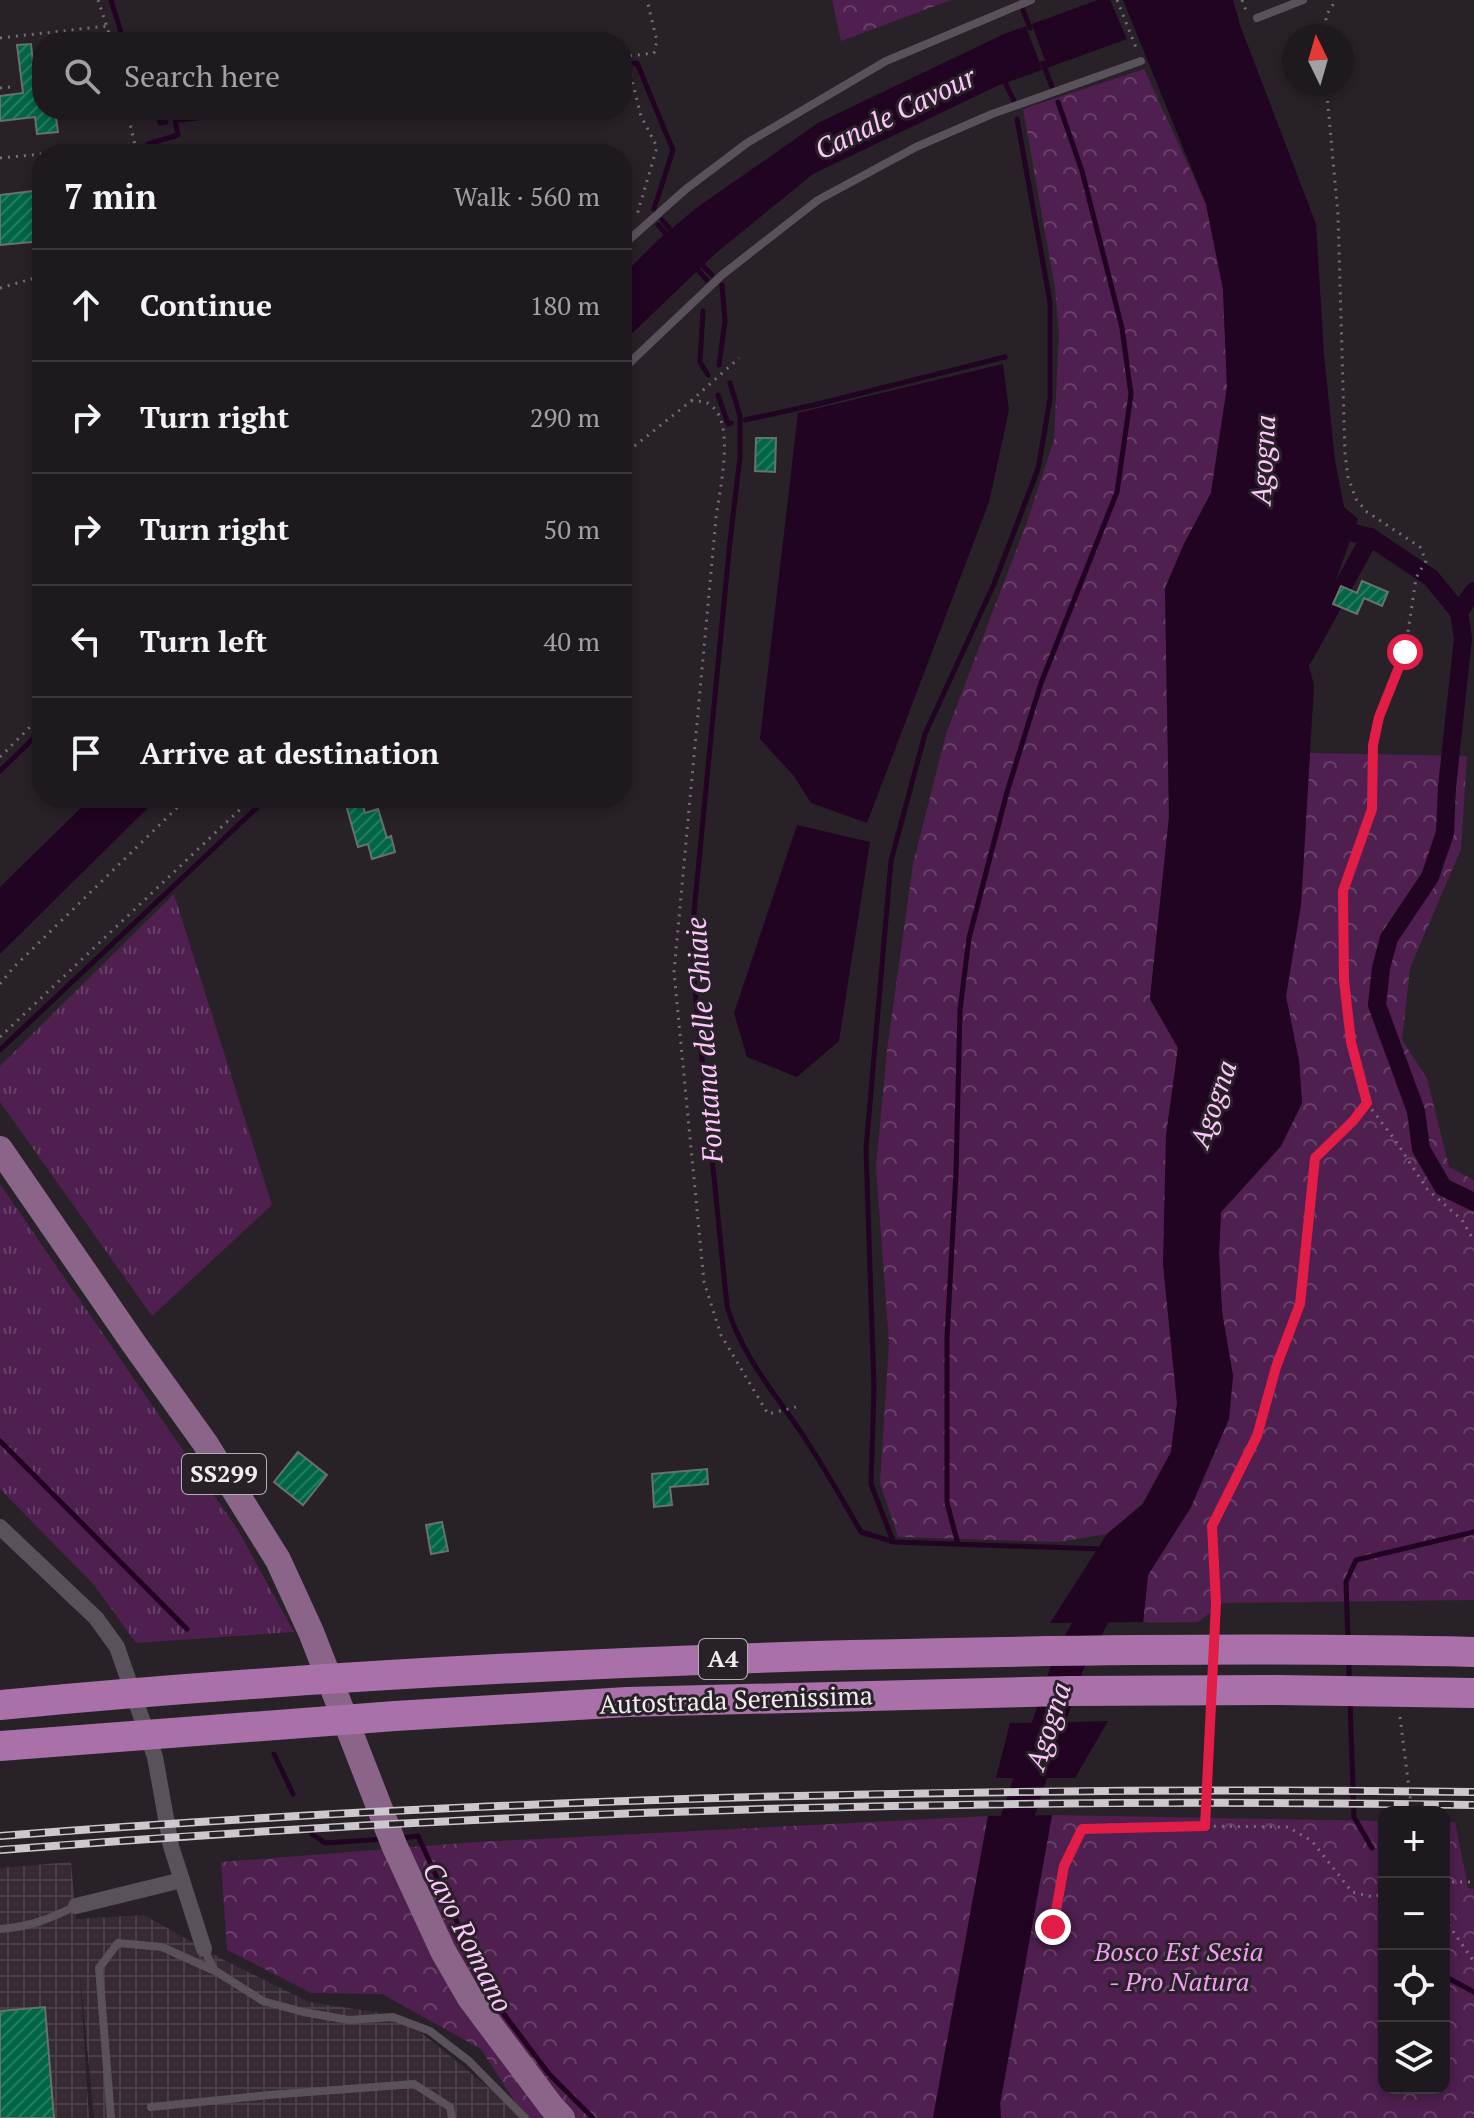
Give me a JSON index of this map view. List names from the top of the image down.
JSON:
{
  "streets": {
    "highway": ["A4", "Autostrada Serenissima"],
    "main road": ["SS299"]
  },
  "water": [
    "Canale Cavour",
    "Agogna",
    "Fontana delle Ghiaie",
    "Cavo Romano"
  ],
  "parks": ["Bosco Est Sesia - Pro Natura"],
  "north": "top",
  "page": {
    "search": "Search here",
    "heading": ["7 min", "Walk · 560 m"],
    "list": [
      ["Continue", "180 m"],
      ["Turn right", "290 m"],
      ["Turn right", "50 m"],
      ["Turn left", "40 m"],
      "Arrive at destination"
    ],
    "map_buttons": ["+", "−"]
  }
}
